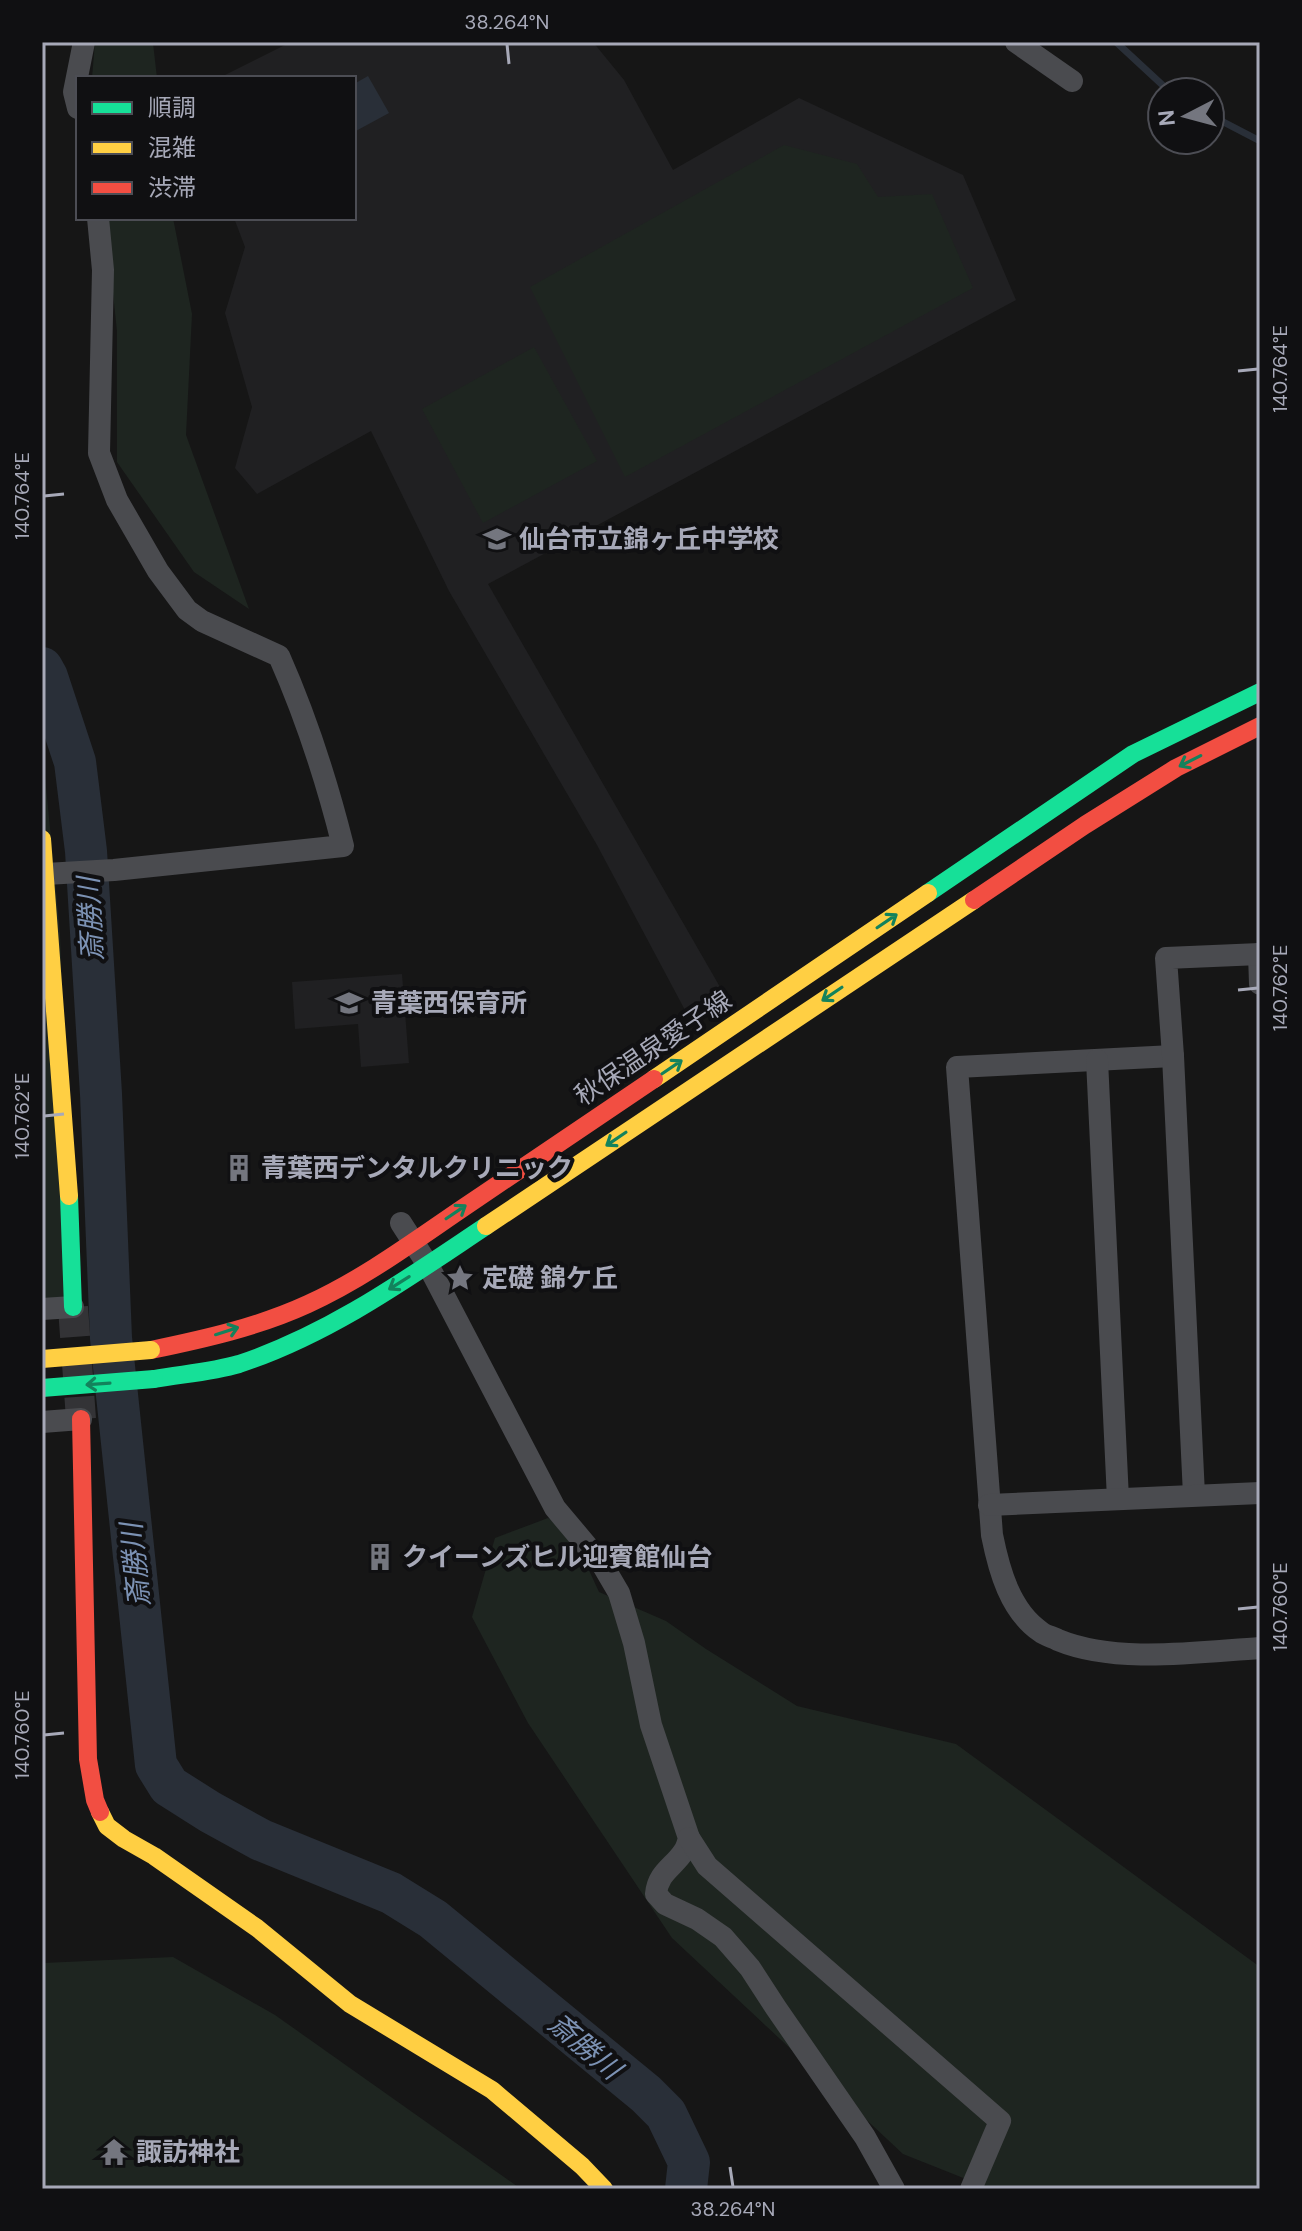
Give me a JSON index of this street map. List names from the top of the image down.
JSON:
{
  "streets": {
    "main road": ["秋保温泉愛子線"]
  },
  "water": ["斎勝川"],
  "places": {
    "school or university": ["仙台市立錦ヶ丘中学校", "青葉西保育所"],
    "building": ["青葉西デンタルクリニック", "クイーンズヒル迎賓館仙台"],
    "place": ["定礎 錦ケ丘"],
    "temple": ["諏訪神社"]
  },
  "legend": ["順調", "混雑", "渋滞"],
  "north": "left",
  "coordinates": [
    "38.264°N",
    "140.764°E",
    "140.762°E",
    "140.760°E"
  ]
}
